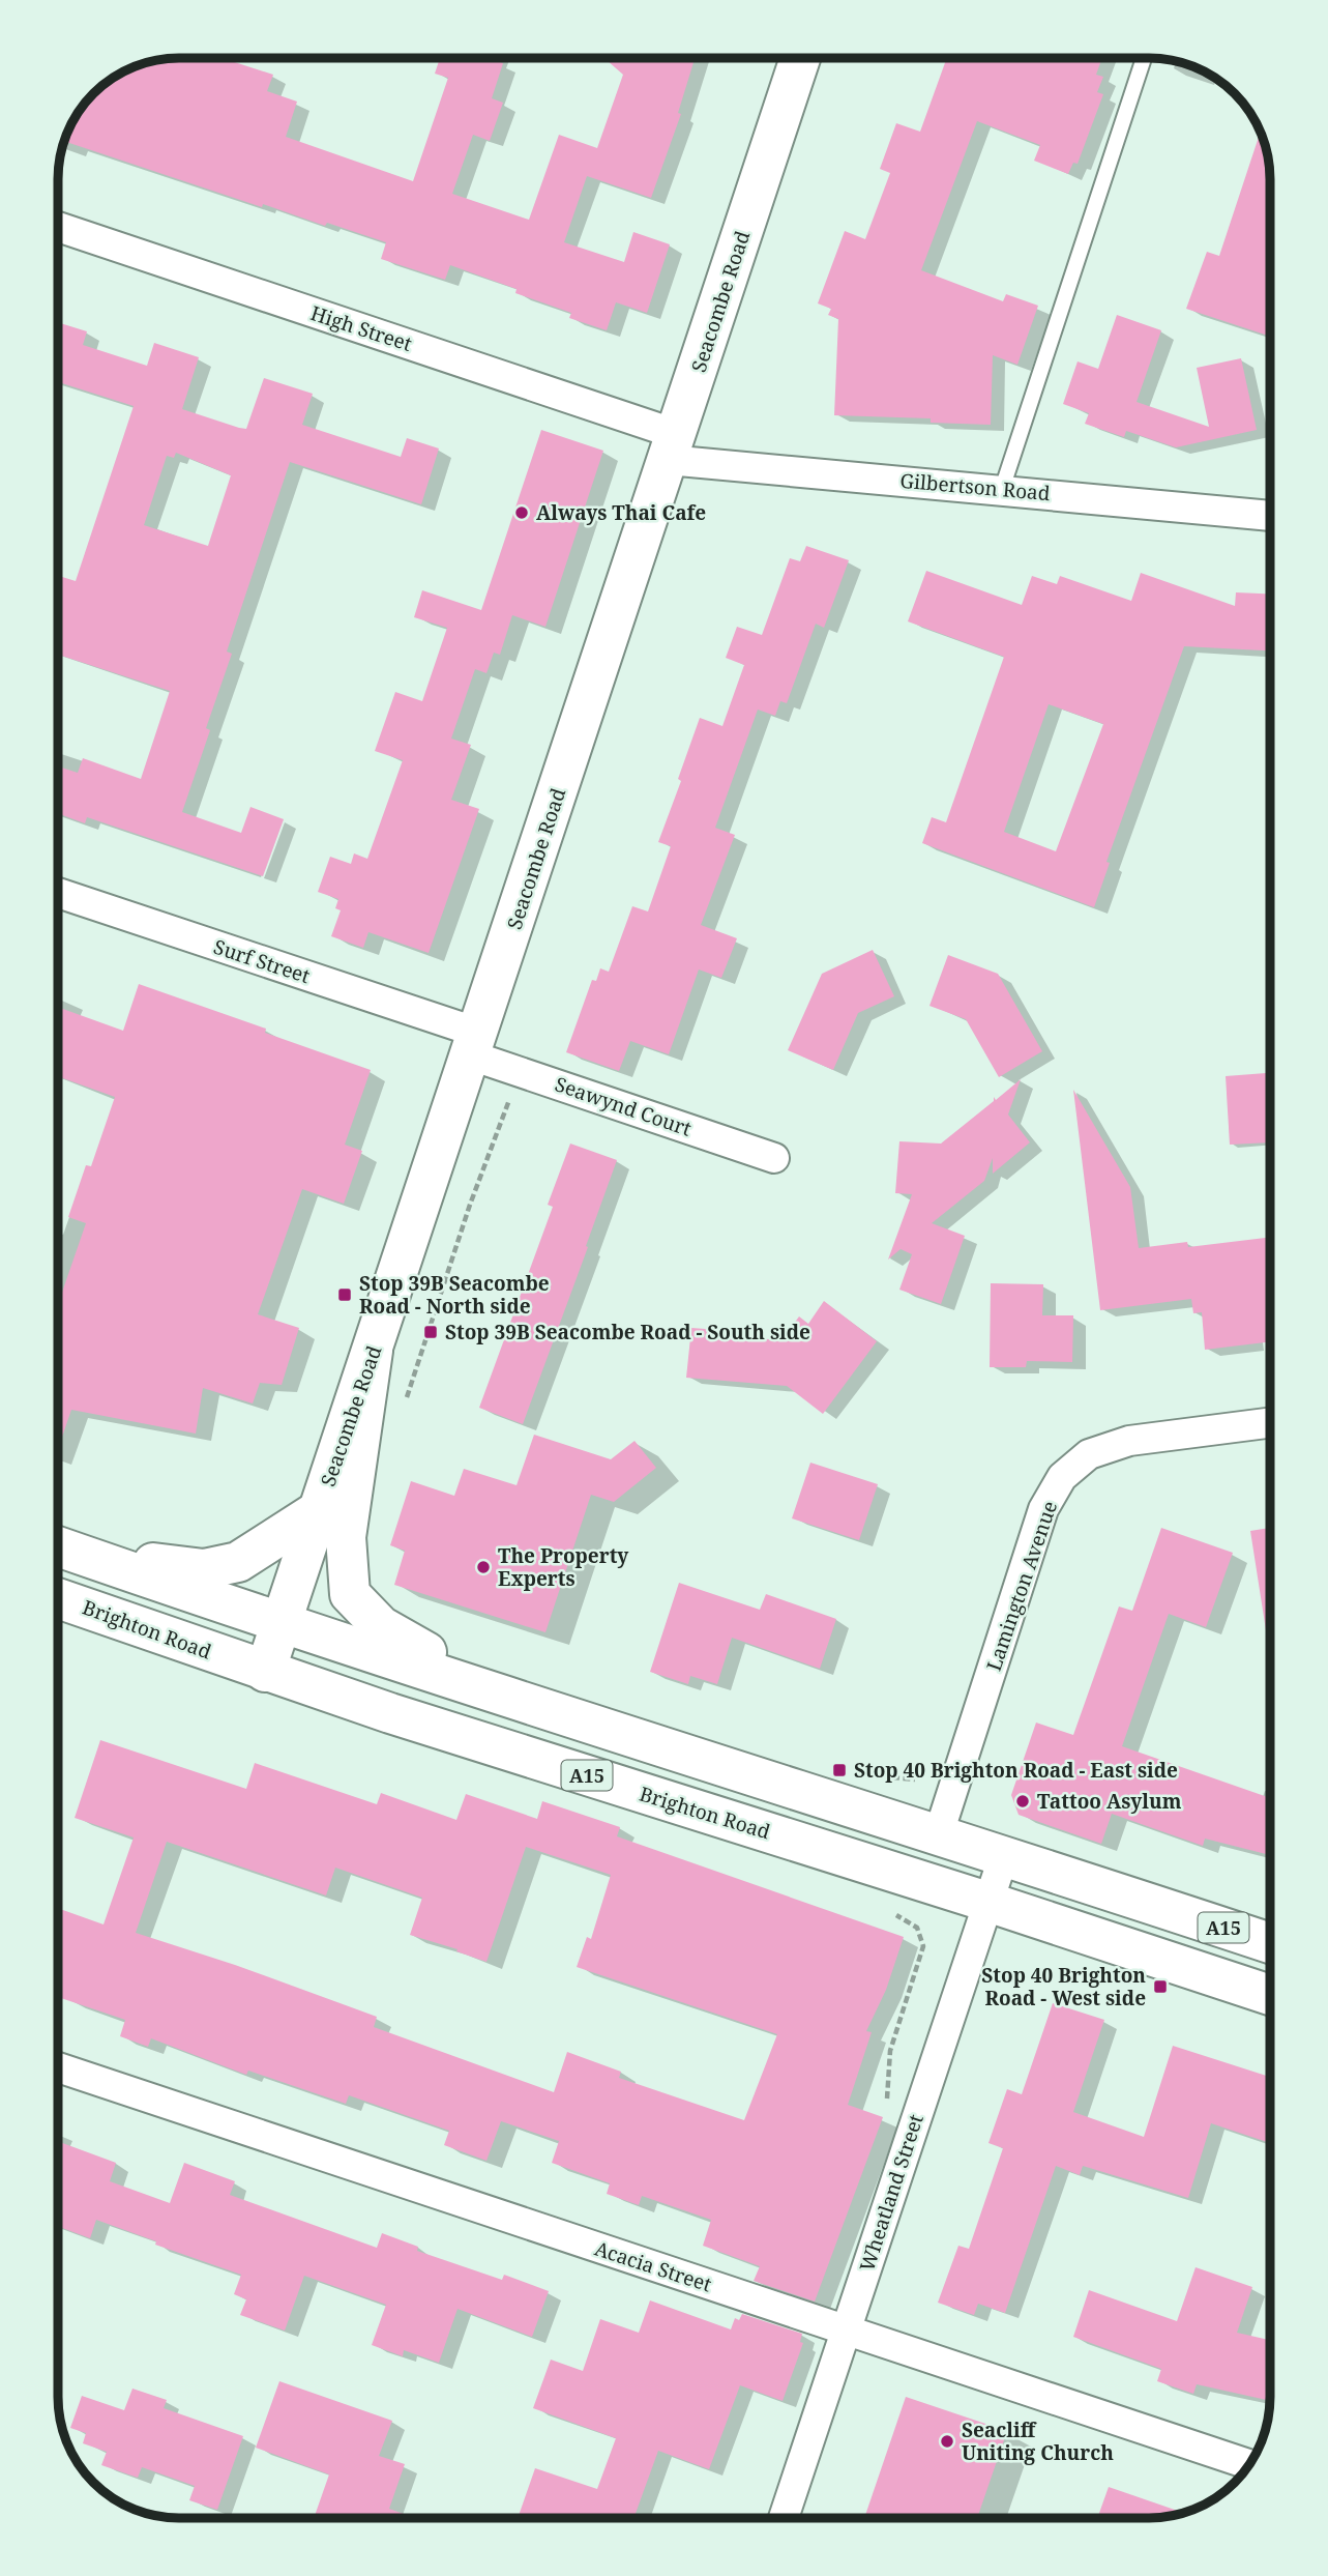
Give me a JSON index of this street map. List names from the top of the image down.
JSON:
{
  "streets": {
    "main road": ["Seacombe Road", "Brighton Road", "A15"],
    "street": [
      "High Street",
      "Gilbertson Road",
      "Surf Street",
      "Seawynd Court",
      "Lamington Avenue",
      "Wheatland Street",
      "Acacia Street"
    ]
  },
  "crossings": [
    ["Seacombe Road", "High Street"],
    ["Seacombe Road", "Gilbertson Road"],
    ["Seacombe Road", "Surf Street"],
    ["Seacombe Road", "Seawynd Court"],
    ["Seacombe Road", "Brighton Road"],
    ["Seacombe Road", "A15"],
    ["High Street", "Gilbertson Road"],
    ["Surf Street", "Seawynd Court"],
    ["Lamington Avenue", "A15"],
    ["Brighton Road", "Wheatland Street"],
    ["A15", "Wheatland Street"],
    ["Wheatland Street", "Acacia Street"]
  ],
  "places": {
    "other": [
      "Always Thai Cafe",
      "The Property Experts",
      "Tattoo Asylum",
      "Seacliff Uniting Church"
    ],
    "transit": [
      "Stop 39B Seacombe Road - North side",
      "Stop 39B Seacombe Road - South side",
      "Stop 40 Brighton Road - East side",
      "Stop 40 Brighton Road - West side"
    ]
  }
}
